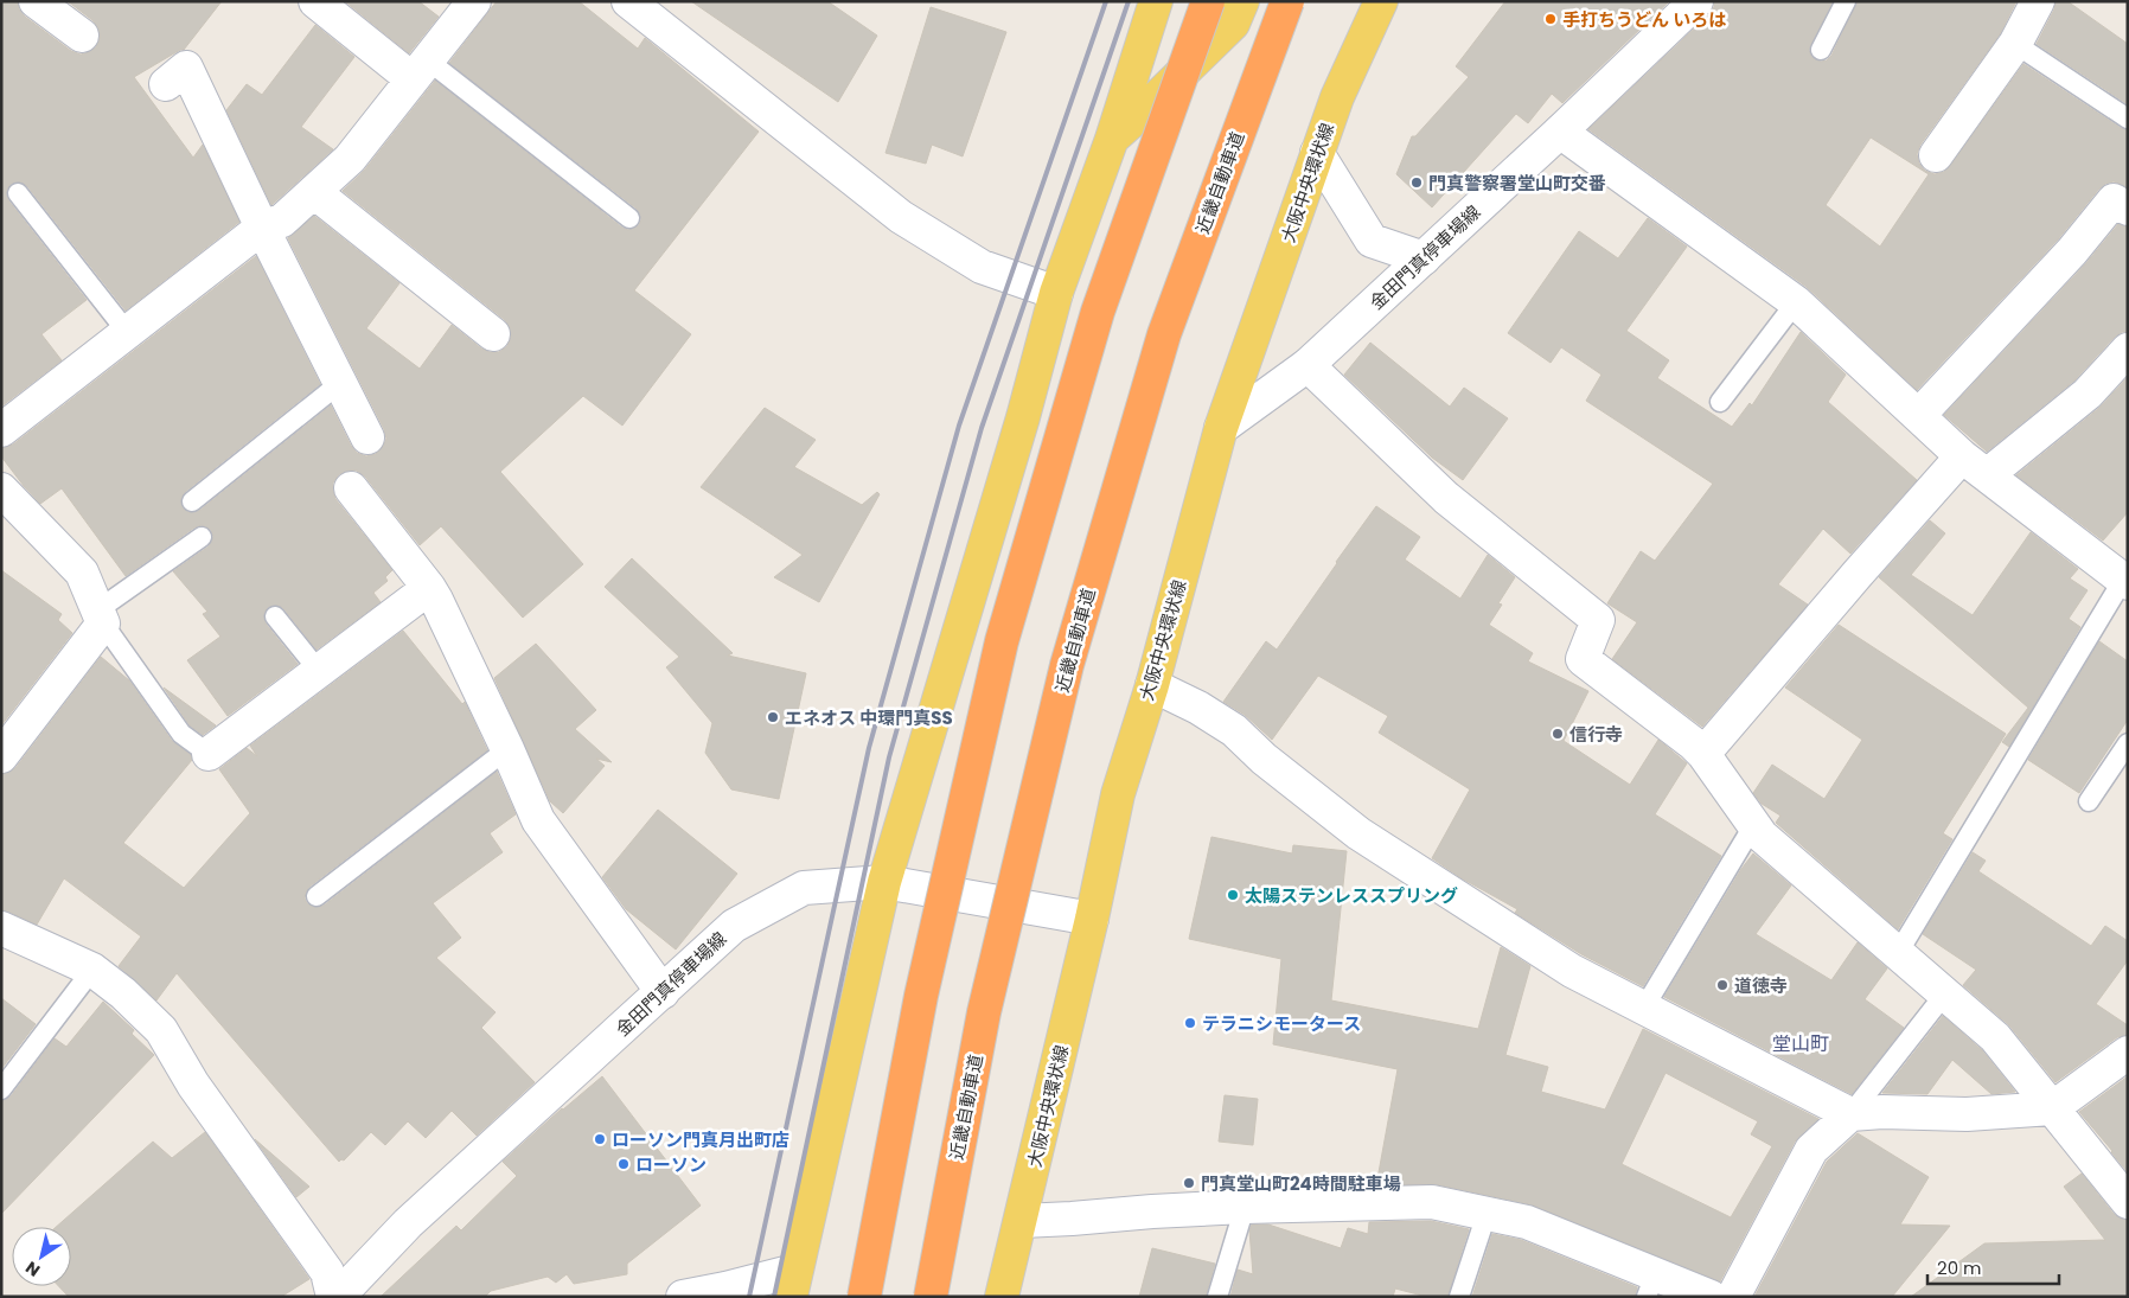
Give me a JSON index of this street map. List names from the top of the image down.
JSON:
{
  "streets": {
    "highway": ["近畿自動車道"],
    "main road": ["大阪中央環状線"],
    "street": ["金田門真停車場線"]
  },
  "crossings": [
    ["大阪中央環状線", "金田門真停車場線"]
  ],
  "districts": ["堂山町"],
  "places": [
    "手打ちうどん いろは",
    "門真警察署堂山町交番",
    "エネオス 中環門真SS",
    "信行寺",
    "太陽ステンレススプリング",
    "道徳寺",
    "テラニシモータース",
    "ローソン門真月出町店",
    "ローソン",
    "門真堂山町24時間駐車場"
  ],
  "scale_bar": "20 m",
  "north": "bottom left"
}
